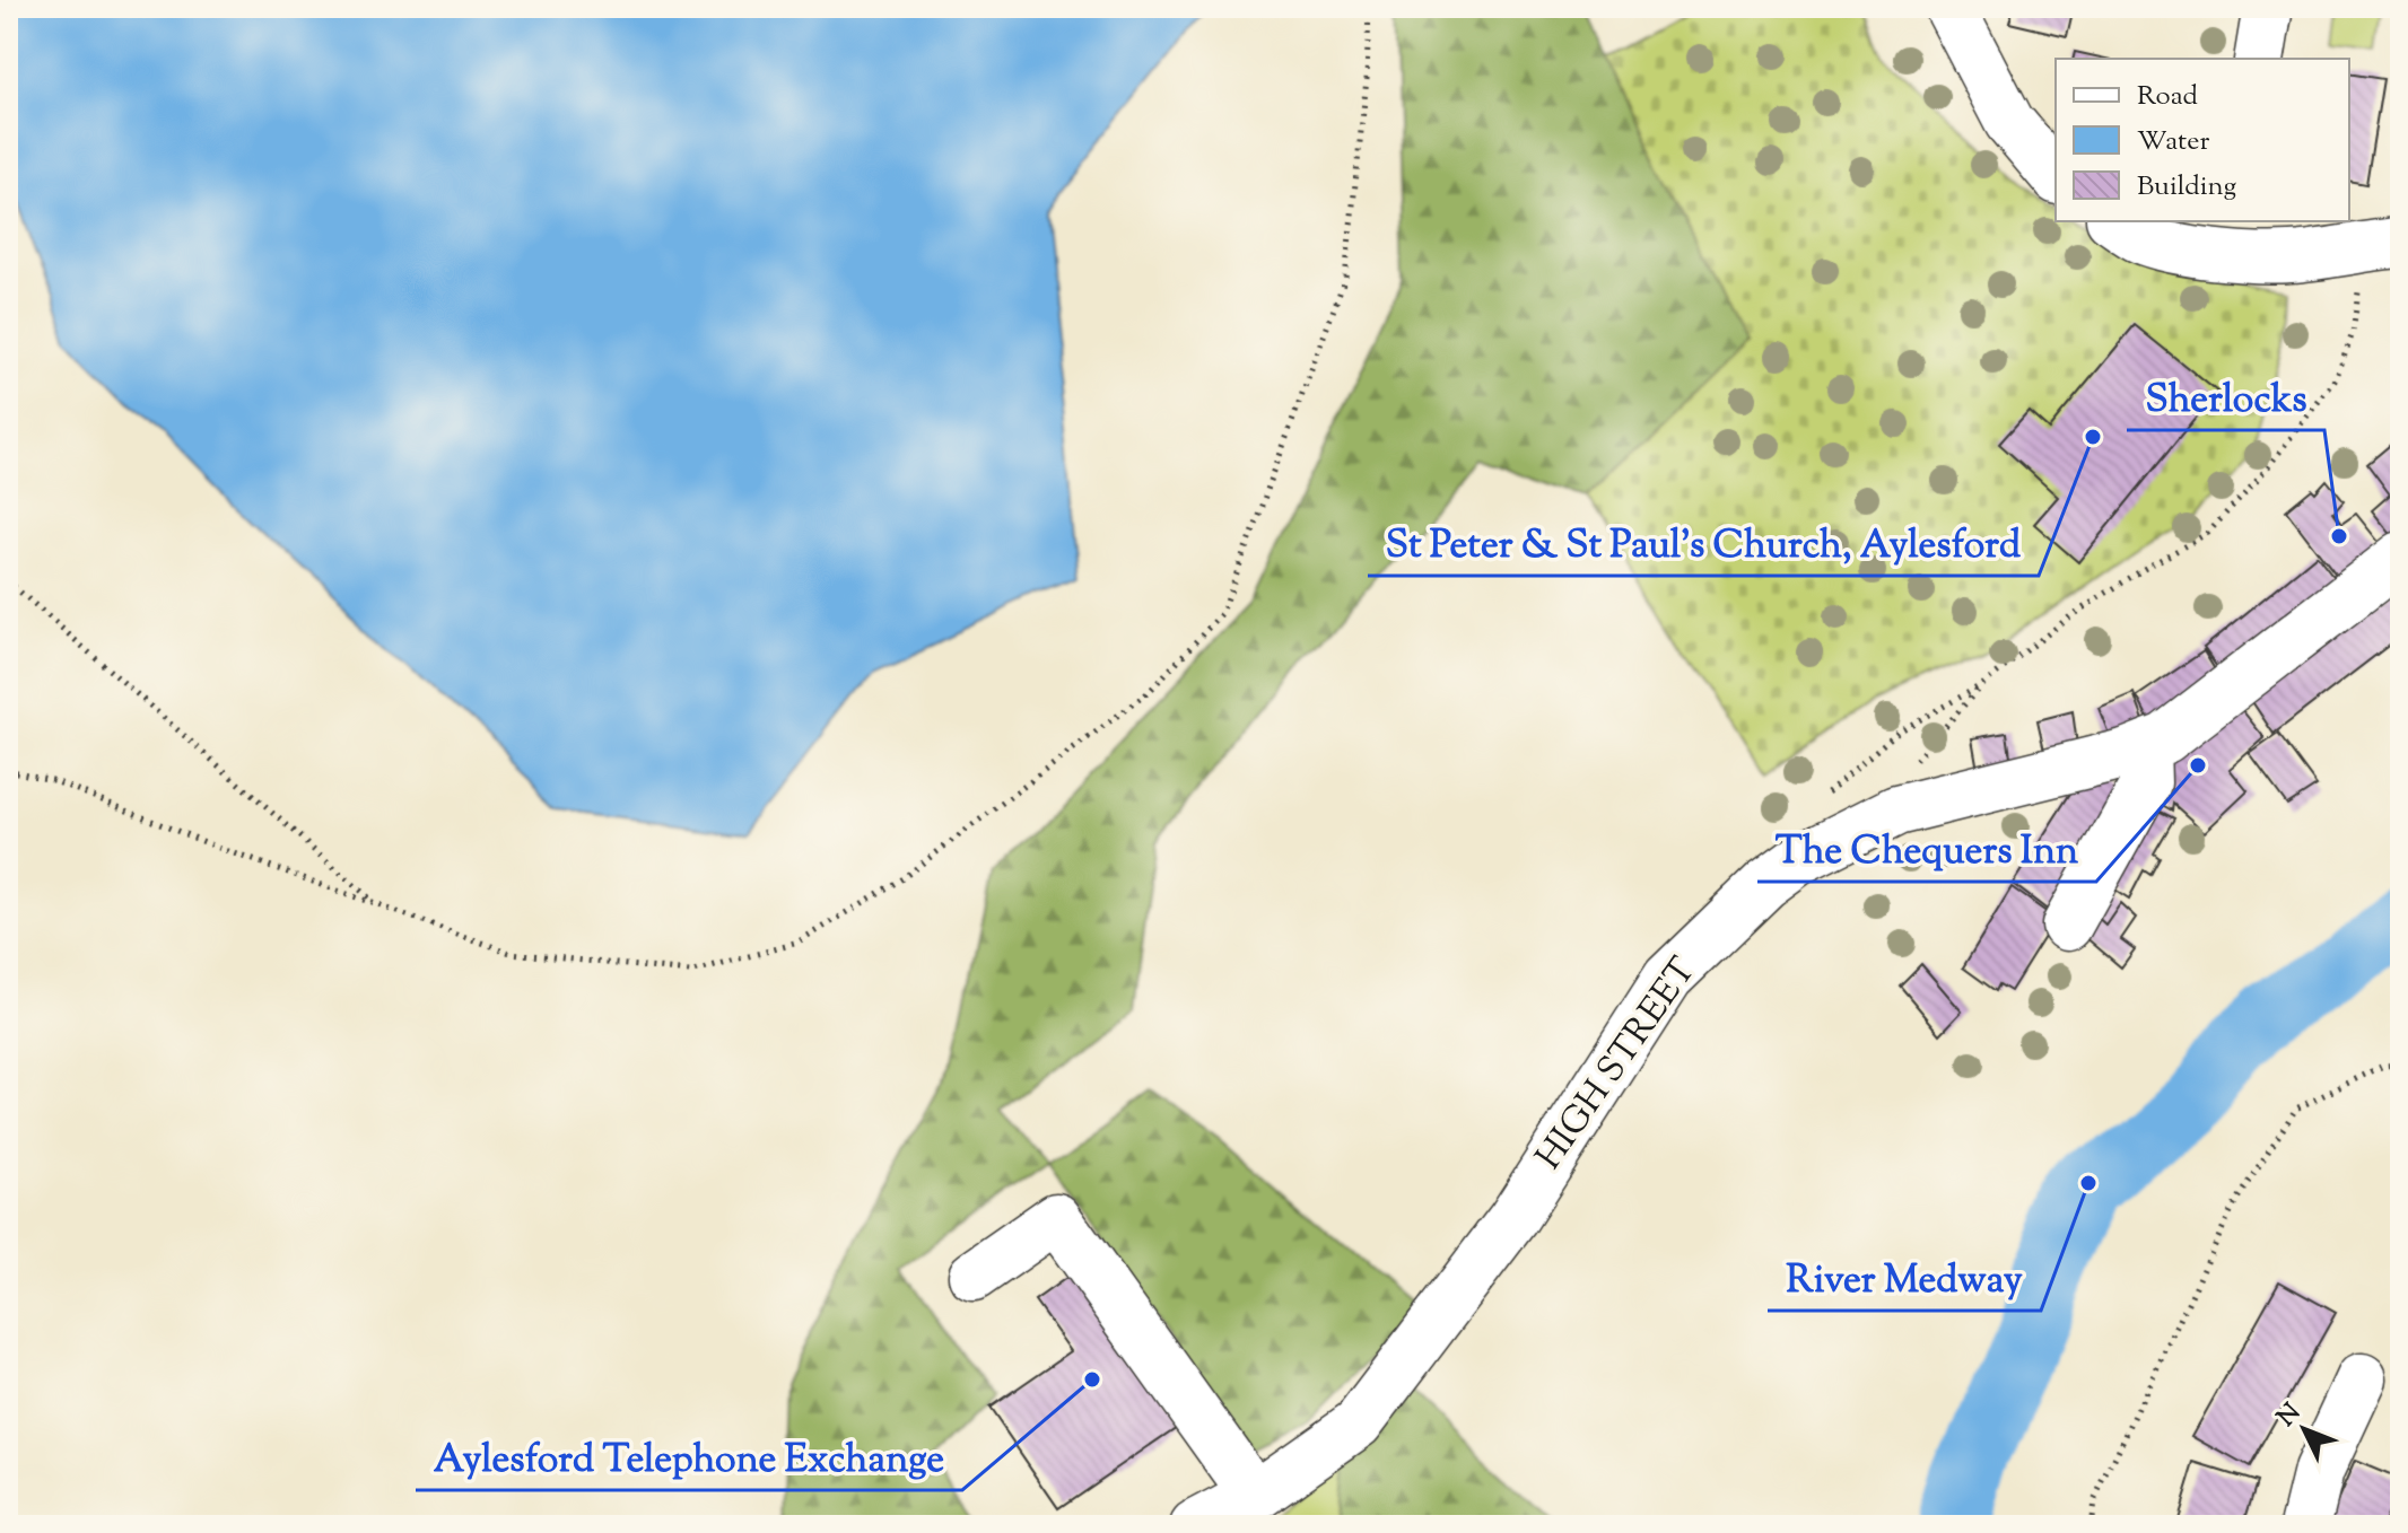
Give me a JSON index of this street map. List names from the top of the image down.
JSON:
{
  "streets": {
    "street": ["HIGH STREET"]
  },
  "places": [
    "St Peter & St Paul's Church, Aylesford",
    "Sherlocks",
    "The Chequers Inn",
    "River Medway",
    "Aylesford Telephone Exchange"
  ],
  "legend": ["Road", "Water", "Building"],
  "north": "top left"
}
